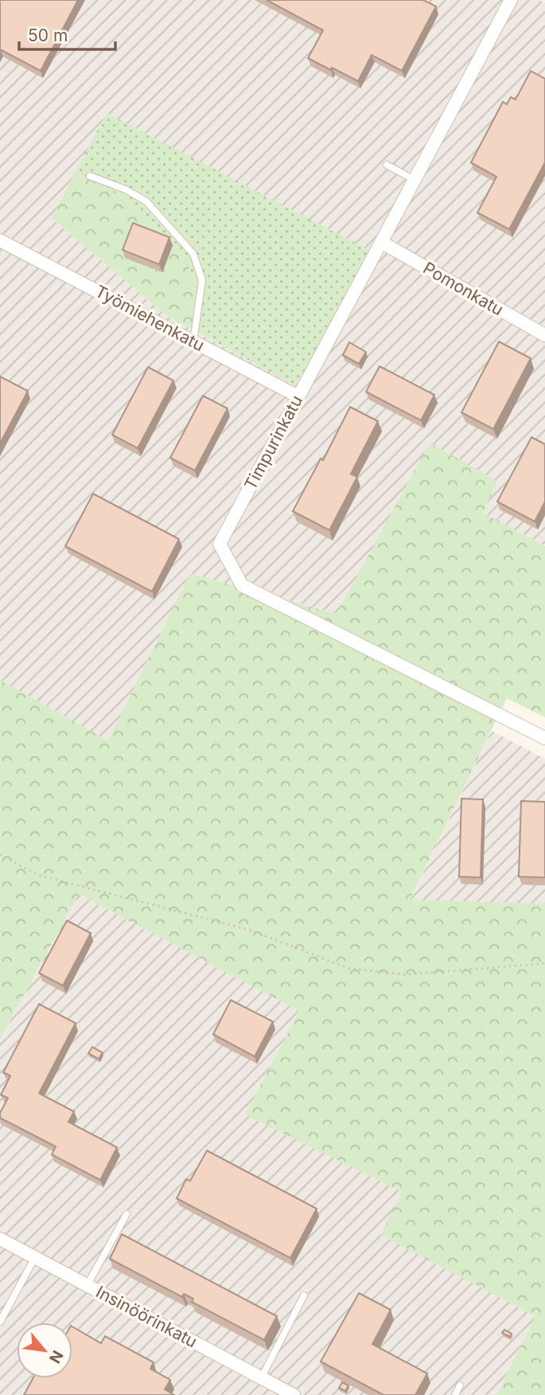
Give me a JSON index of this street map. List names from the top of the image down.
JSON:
{
  "streets": {
    "street": [
      "Pomonkatu",
      "Työmiehenkatu",
      "Timpurinkatu",
      "Insinöörinkatu"
    ]
  },
  "crossings": [
    ["Pomonkatu", "Timpurinkatu"],
    ["Työmiehenkatu", "Timpurinkatu"]
  ],
  "scale_bar": "50 m",
  "north": "bottom right"
}
